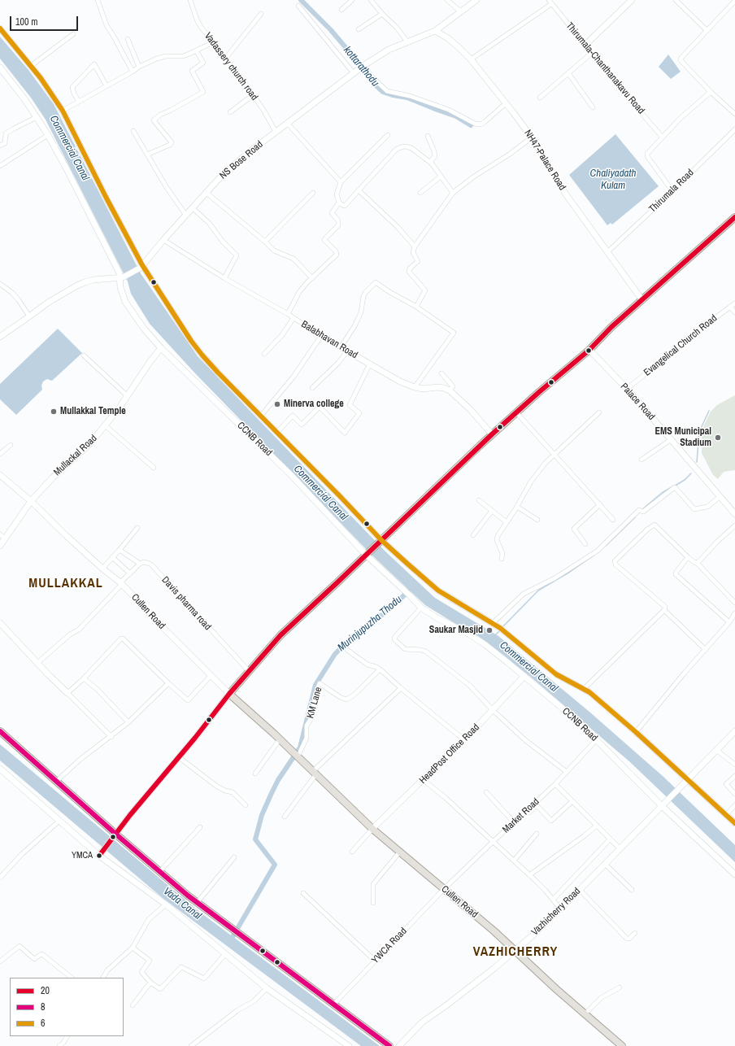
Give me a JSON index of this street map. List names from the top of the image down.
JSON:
{
  "streets": {
    "main road": [
      "NS Bose Road",
      "NH47-Palace Road",
      "Balabhavan Road",
      "Palace Road",
      "CCNB Road",
      "Mullackal Road",
      "Cullen Road",
      "HeadPost Office Road",
      "Vazhicherry Road"
    ],
    "street": [
      "Vadassery church road",
      "Thirumala-Chanthanakavu Road",
      "Thirumala Road",
      "Evangelical Church Road",
      "Davis pharma road",
      "KM Lane",
      "Market Road",
      "YWCA Road"
    ]
  },
  "crossings": [
    ["Vadassery church road", "NS Bose Road"],
    ["NS Bose Road", "NH47-Palace Road"],
    ["NS Bose Road", "Balabhavan Road"],
    ["NH47-Palace Road", "Thirumala Road"],
    ["Evangelical Church Road", "Palace Road"],
    ["CCNB Road", "Mullackal Road"],
    ["CCNB Road", "HeadPost Office Road"],
    ["CCNB Road", "Market Road"],
    ["CCNB Road", "Vazhicherry Road"],
    ["Mullackal Road", "Cullen Road"],
    ["Cullen Road", "KM Lane"],
    ["Cullen Road", "HeadPost Office Road"],
    ["Cullen Road", "Market Road"],
    ["Cullen Road", "Vazhicherry Road"],
    ["Cullen Road", "YWCA Road"],
    ["Market Road", "YWCA Road"]
  ],
  "districts": ["MULLAKKAL", "VAZHICHERRY"],
  "water": [
    "kottarathodu",
    "Commercial Canal",
    "Chaliyadath Kulam",
    "Murinjupuzha Thodu",
    "Vada Canal"
  ],
  "places": [
    "Minerva college",
    "Mullakkal Temple",
    "EMS Municipal Stadium",
    "Saukar Masjid",
    "YMCA"
  ],
  "lines": ["transit line 6", "transit line 20", "transit line 8"],
  "legend": ["20", "8", "6"],
  "scale_bar": "100 m"
}
